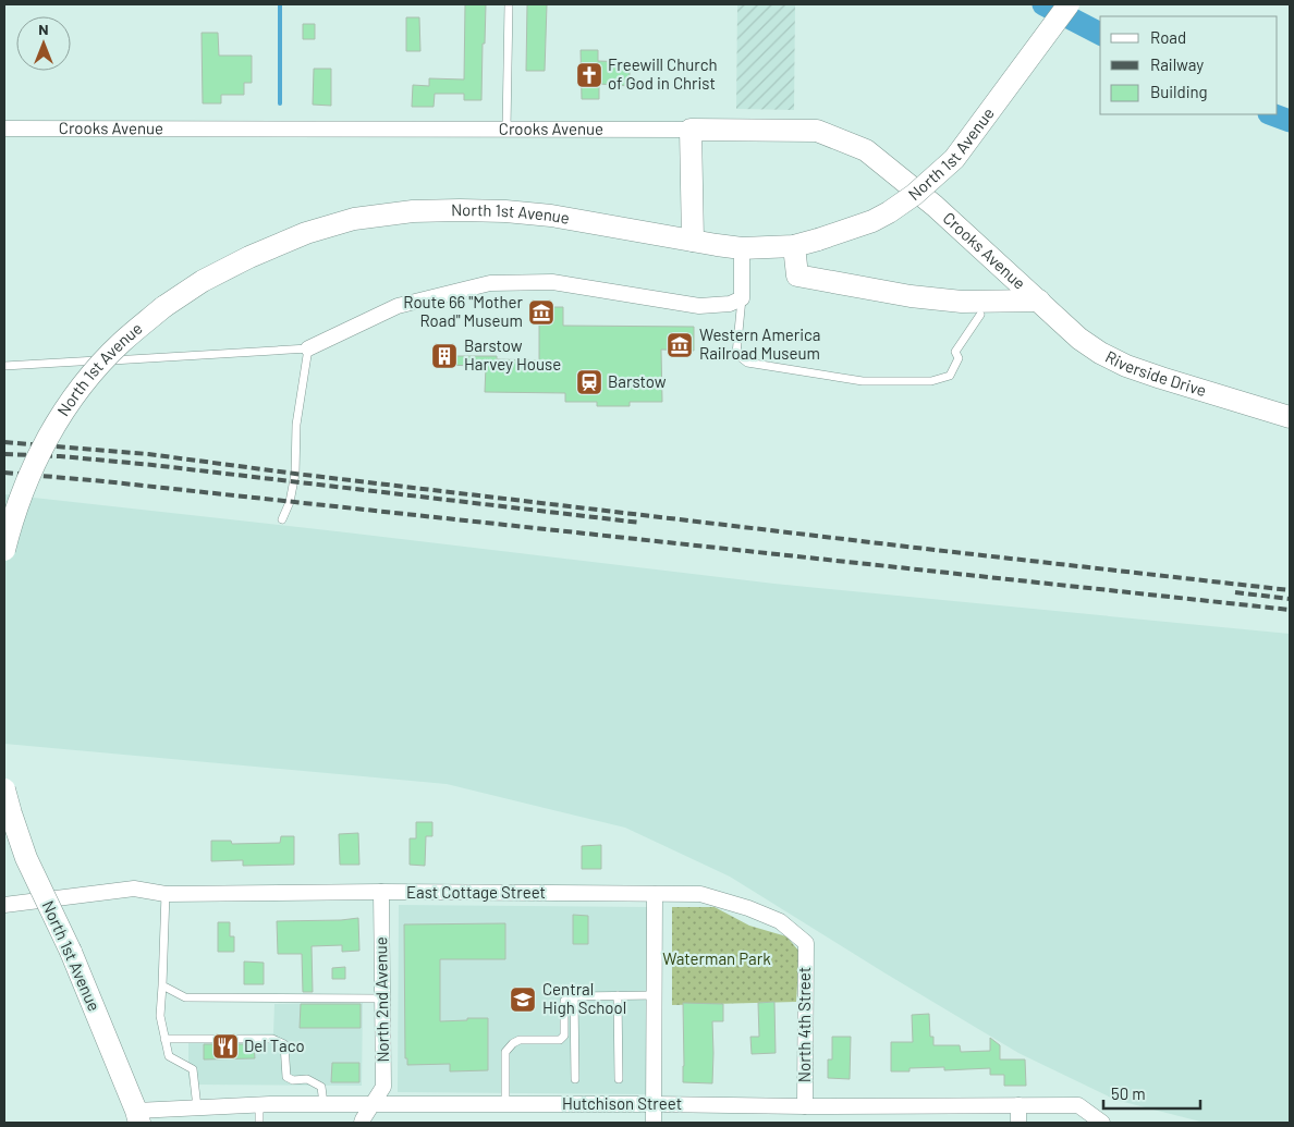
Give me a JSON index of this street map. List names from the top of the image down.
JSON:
{
  "streets": {
    "main road": ["Crooks Avenue", "North 1st Avenue", "Riverside Drive"],
    "street": [
      "East Cottage Street",
      "North 2nd Avenue",
      "North 4th Street",
      "Hutchison Street"
    ]
  },
  "crossings": [
    ["Crooks Avenue", "Riverside Drive"],
    ["North 1st Avenue", "Hutchison Street"],
    ["East Cottage Street", "North 2nd Avenue"],
    ["East Cottage Street", "North 4th Street"],
    ["North 2nd Avenue", "Hutchison Street"],
    ["North 4th Street", "Hutchison Street"]
  ],
  "parks": ["Waterman Park"],
  "places": {
    "church": ["Freewill Church of God in Christ"],
    "museum": ["Route 66 \"Mother Road\" Museum", "Western America Railroad Museum"],
    "building": ["Barstow Harvey House"],
    "station": ["Barstow"],
    "school or university": ["Central High School"],
    "restaurant": ["Del Taco"]
  },
  "legend": ["Road", "Railway", "Building"],
  "scale_bar": "50 m",
  "north": "top"
}
